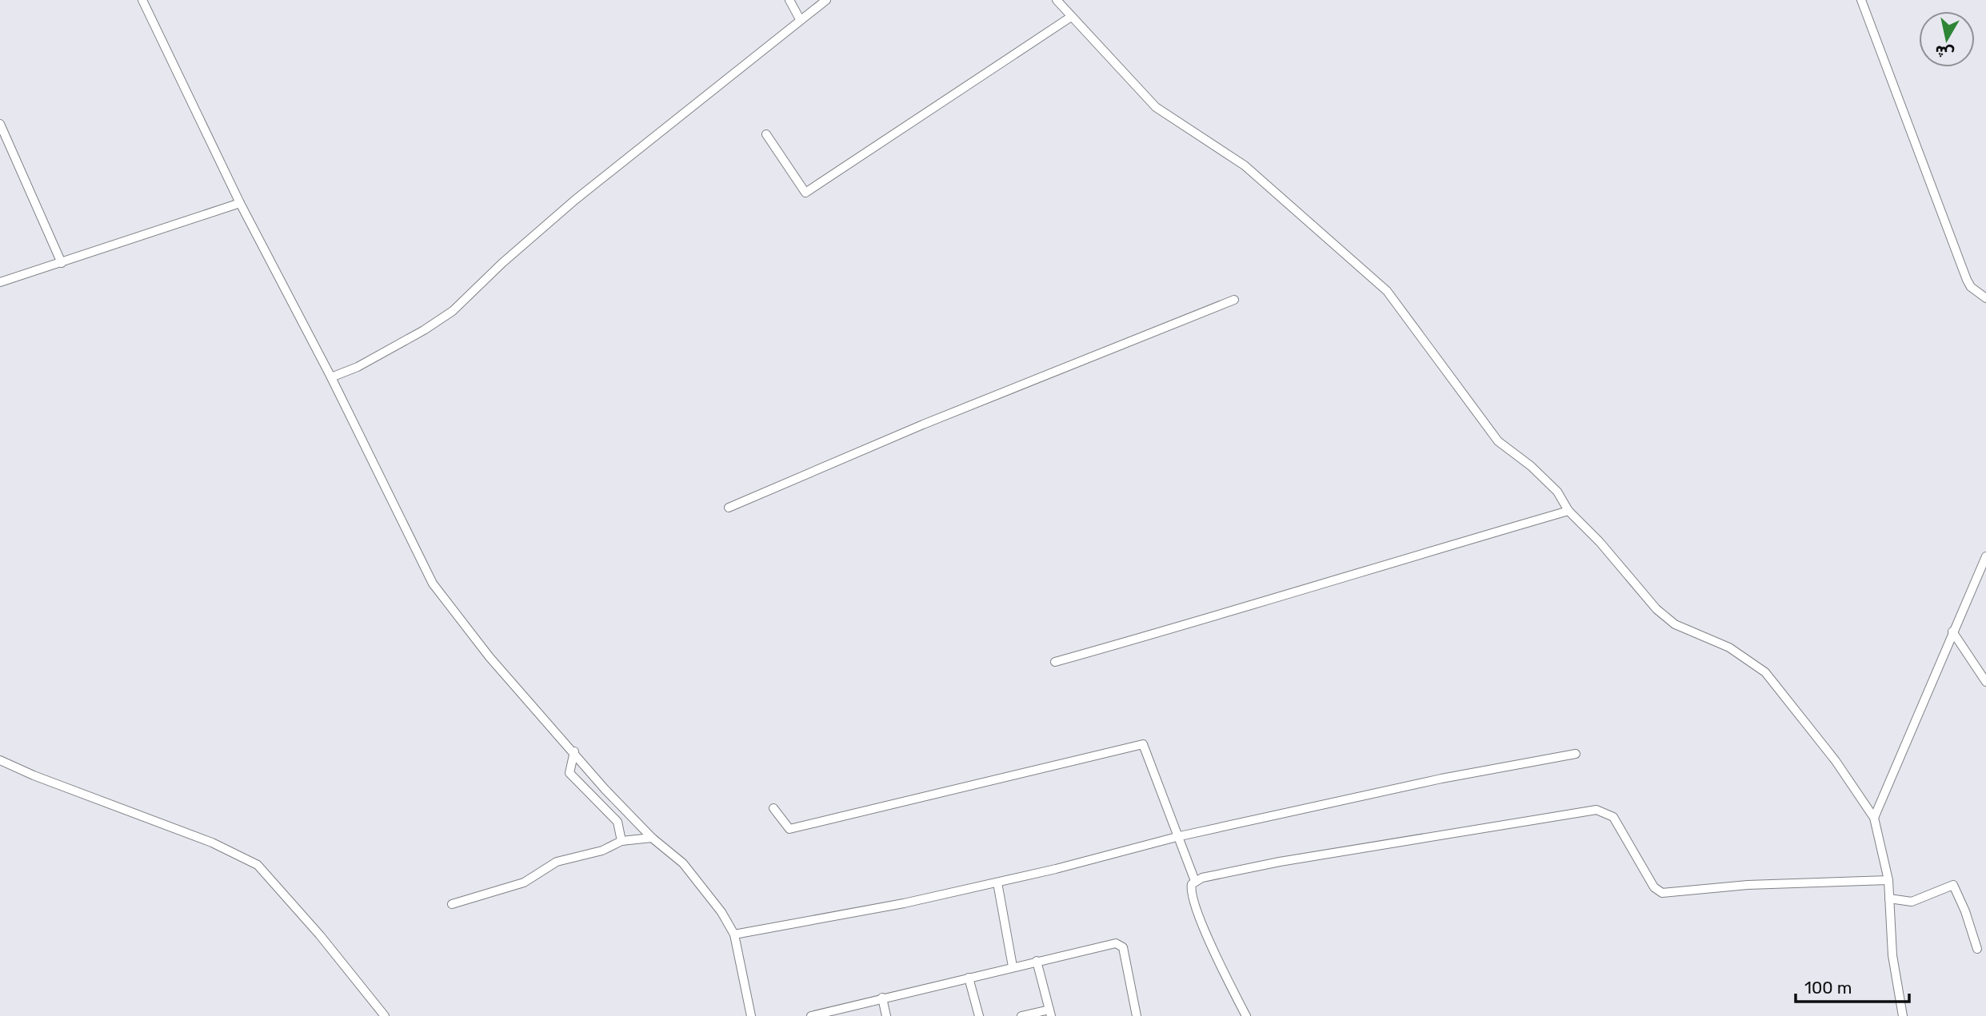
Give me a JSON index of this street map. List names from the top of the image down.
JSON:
{
  "scale_bar": "100 m",
  "north": "bottom"
}
